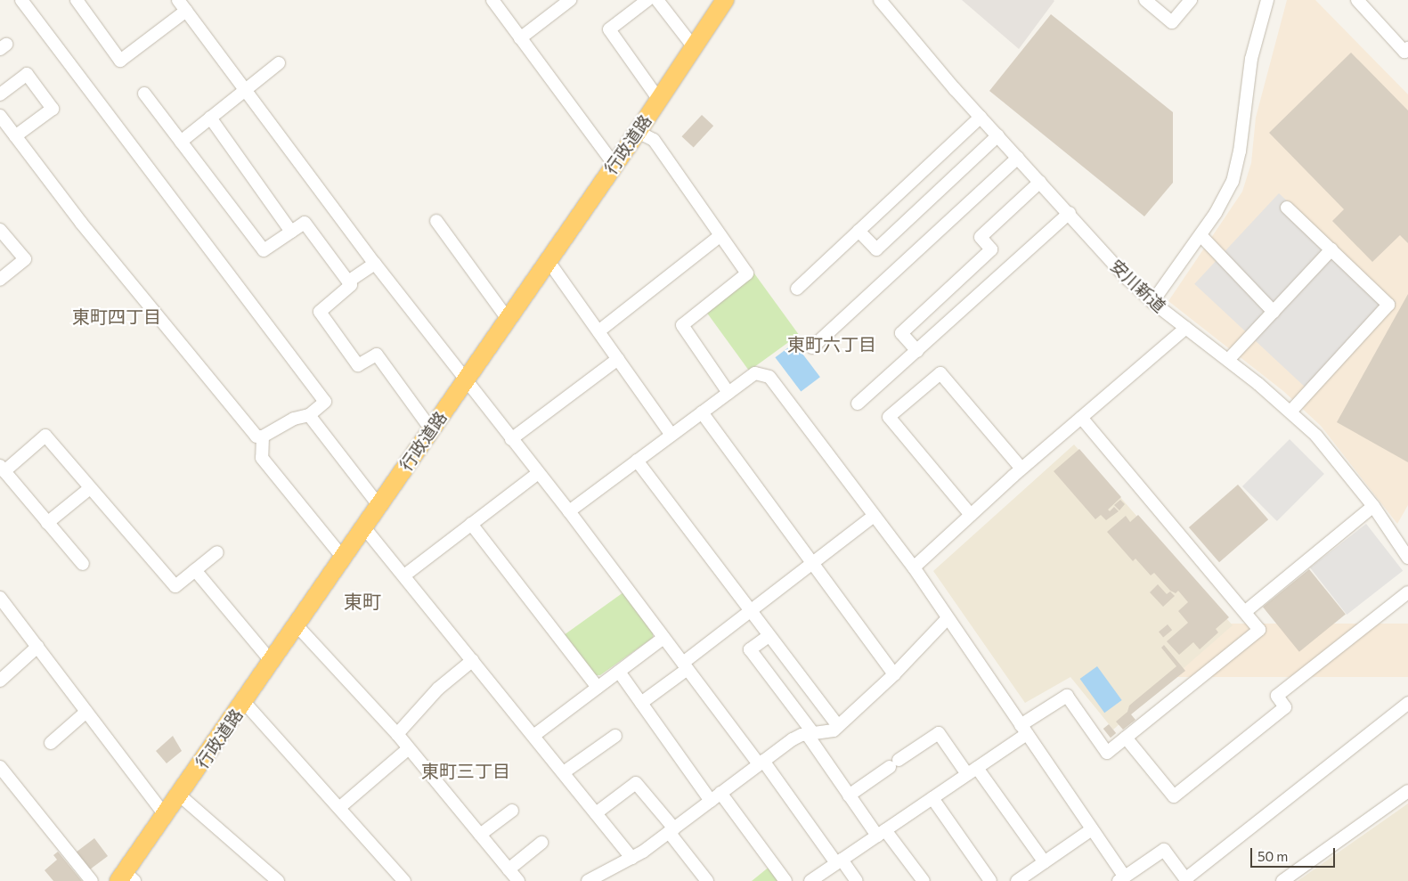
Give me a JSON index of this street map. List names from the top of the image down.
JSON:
{
  "streets": {
    "highway": ["行政道路"],
    "street": ["安川新道"]
  },
  "districts": [
    "東町四丁目",
    "東町六丁目",
    "東町",
    "東町三丁目"
  ],
  "scale_bar": "50 m"
}
